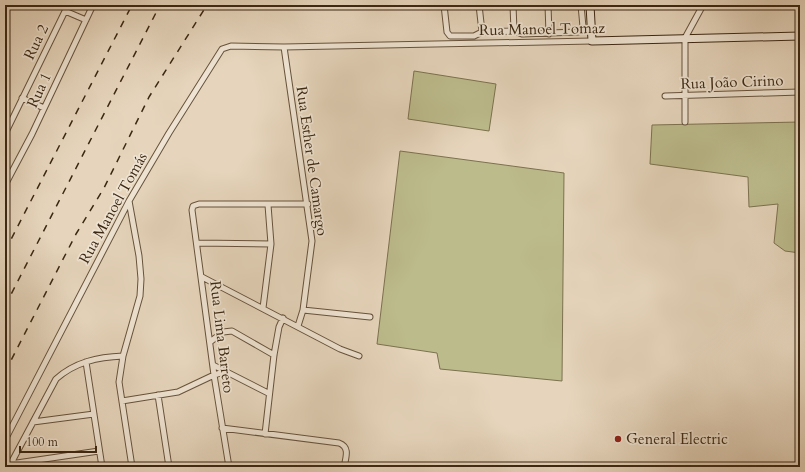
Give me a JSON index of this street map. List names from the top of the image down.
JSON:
{
  "streets": {
    "street": [
      "Rua Manoel Tomaz",
      "Rua 2",
      "Rua João Cirino",
      "Rua 1",
      "Rua Esther de Camargo",
      "Rua Manoel Tomás",
      "Rua Lima Barreto"
    ]
  },
  "crossings": [
    ["Rua Manoel Tomaz", "Rua Esther de Camargo"],
    ["Rua Manoel Tomaz", "Rua Manoel Tomás"],
    ["Rua Esther de Camargo", "Rua Manoel Tomás"]
  ],
  "places": ["General Electric"],
  "scale_bar": "100 m"
}
